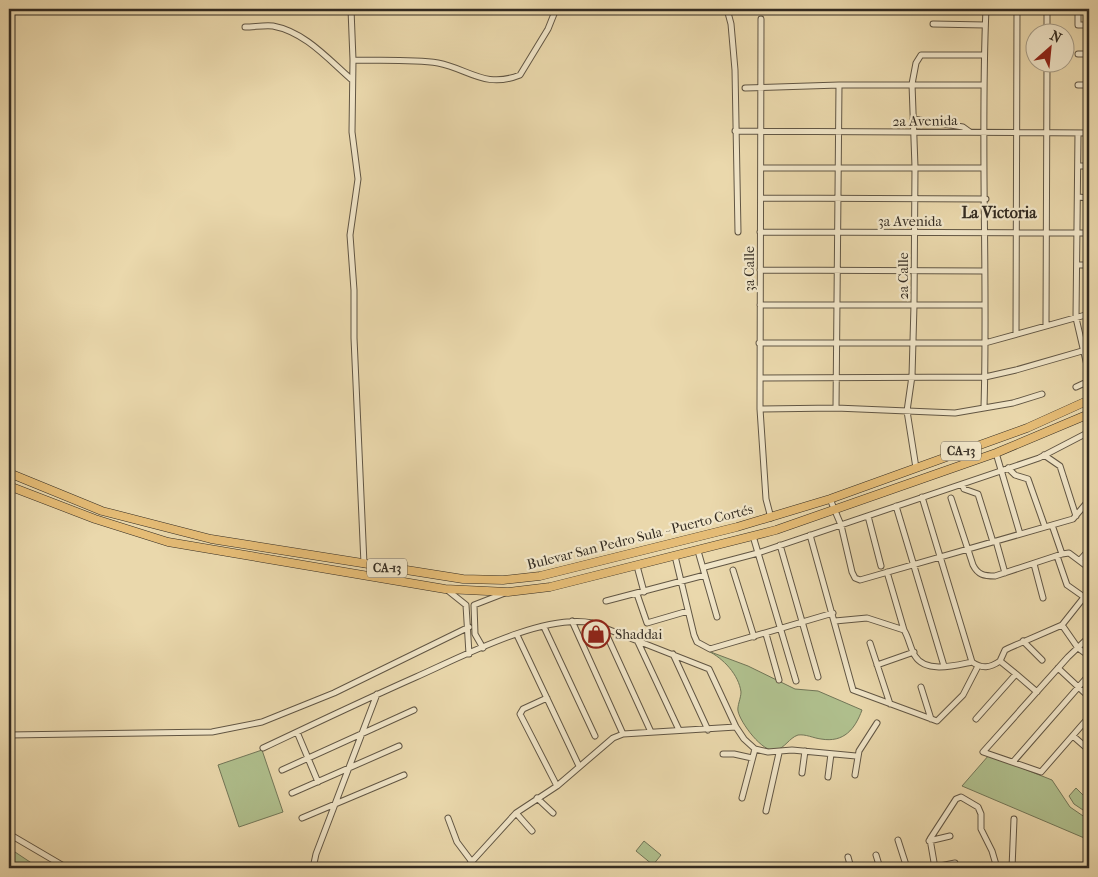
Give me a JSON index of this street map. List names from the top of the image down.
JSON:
{
  "streets": {
    "highway": ["CA-13", "Bulevar San Pedro Sula - Puerto Cortés"],
    "street": [
      "2a Avenida",
      "3a Avenida",
      "3a Calle",
      "2a Calle"
    ]
  },
  "crossings": [
    ["2a Avenida", "3a Calle"],
    ["2a Avenida", "2a Calle"],
    ["3a Avenida", "3a Calle"],
    ["3a Avenida", "2a Calle"],
    ["3a Calle", "Bulevar San Pedro Sula - Puerto Cortés"],
    ["2a Calle", "Bulevar San Pedro Sula - Puerto Cortés"]
  ],
  "districts": ["La Victoria"],
  "places": {
    "shop": ["Shaddai"]
  },
  "north": "top right"
}
